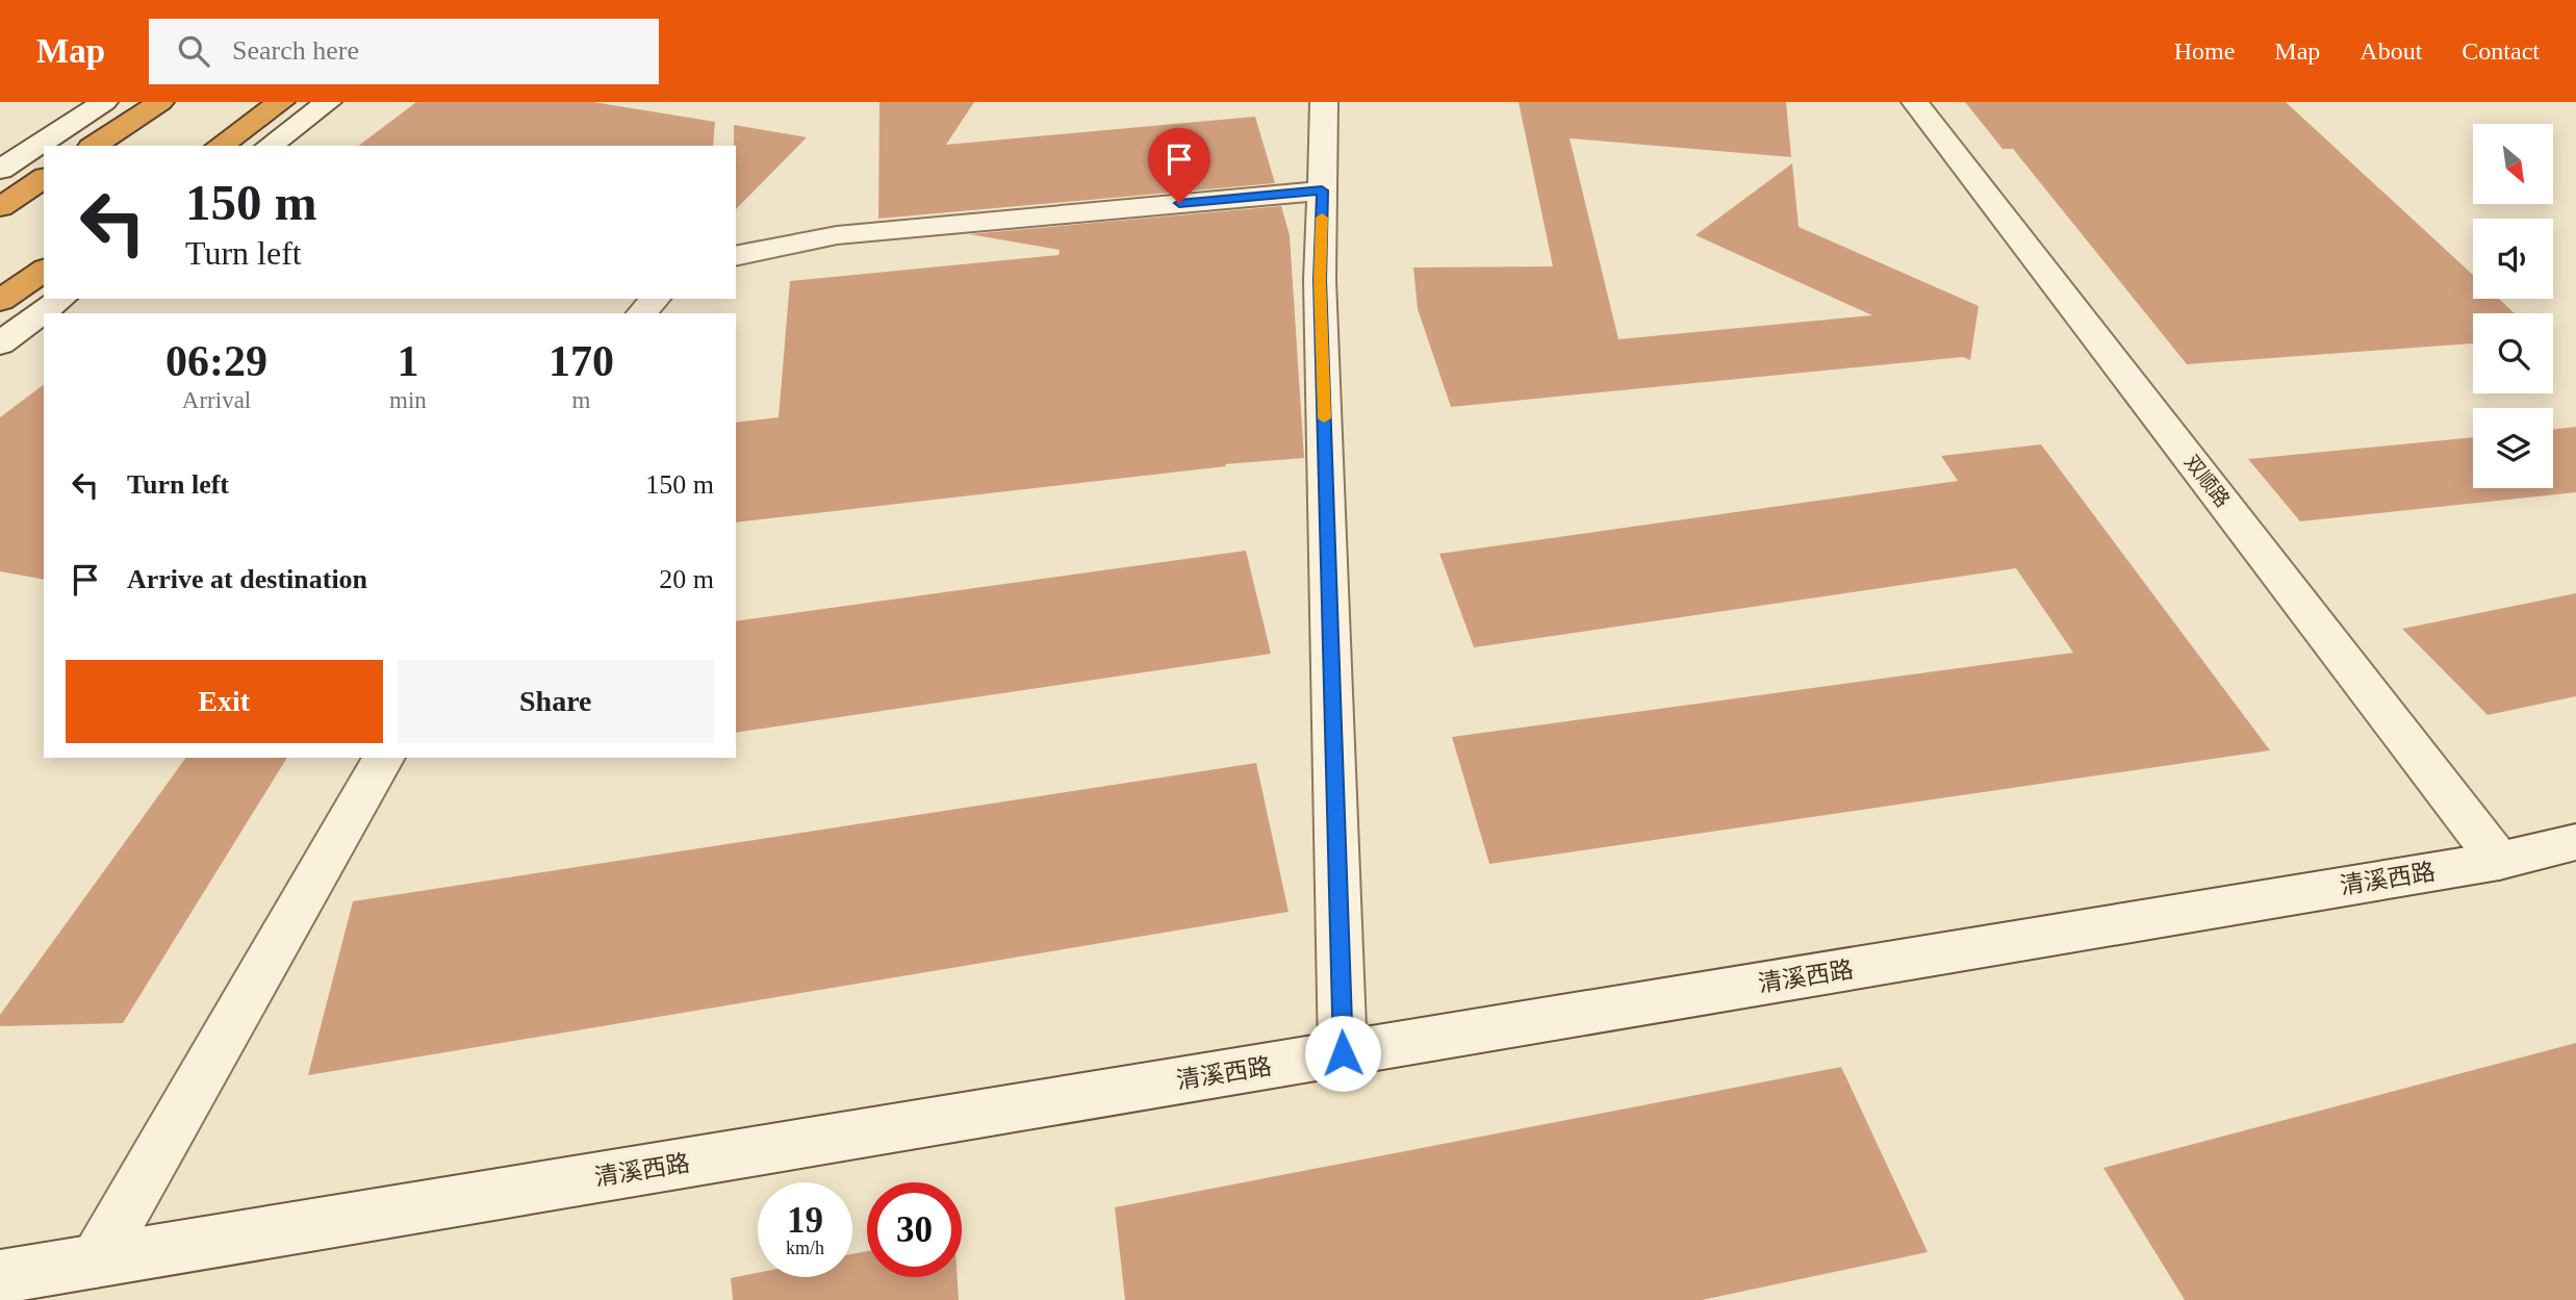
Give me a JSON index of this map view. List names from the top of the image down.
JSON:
{
  "streets": {
    "street": ["双顺路", "清溪西路"]
  },
  "crossings": [
    ["双顺路", "清溪西路"]
  ],
  "north": "bottom right",
  "page": {
    "header": "Map",
    "search": "Search here",
    "nav": [
      "Home",
      "Map",
      "About",
      "Contact"
    ],
    "turn": ["150 m", "Turn left"],
    "eta": [
      "06:29",
      "Arrival",
      "1",
      "min",
      "170",
      "m"
    ],
    "list": [
      {
        "name": "Turn left",
        "value": "150 m"
      },
      {
        "name": "Arrive at destination",
        "value": "20 m"
      }
    ],
    "buttons": ["Exit", "Share"],
    "speed": "19 km/h",
    "limit": "30"
  }
}
